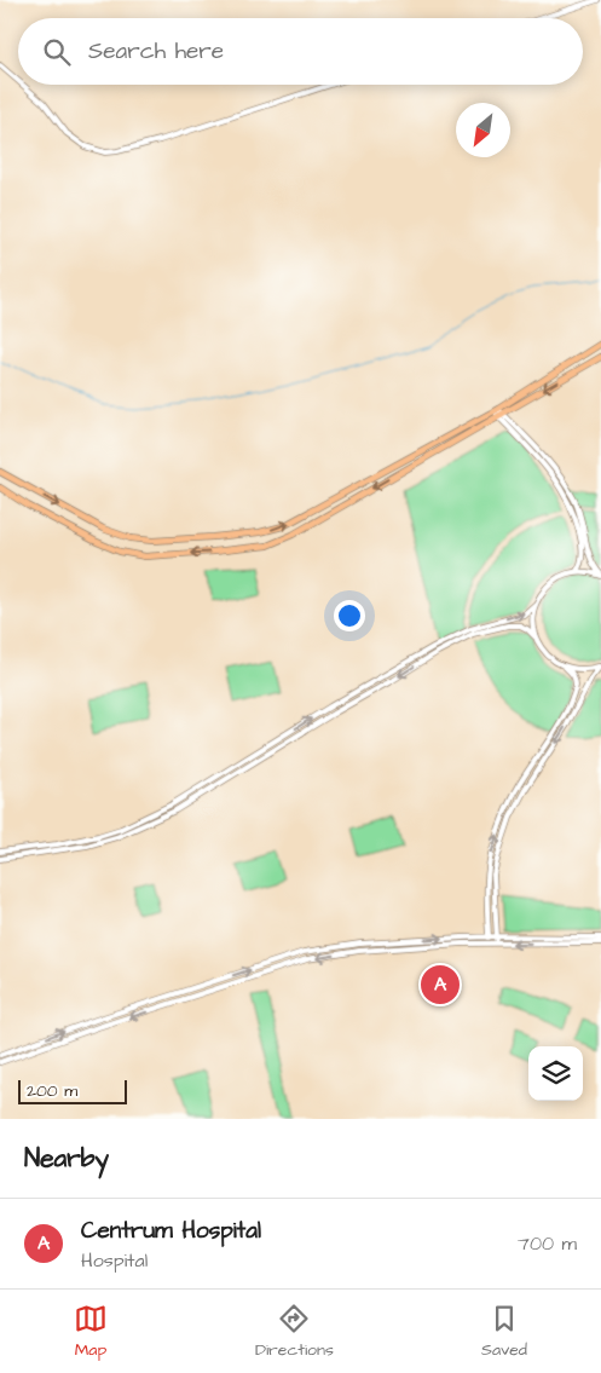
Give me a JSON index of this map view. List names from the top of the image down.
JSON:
{
  "scale_bar": "200 m",
  "north": "bottom left",
  "page": {
    "search": "Search here",
    "pins": "A",
    "scale": "200 m",
    "heading": "Nearby",
    "list": [
      {
        "mark": "A",
        "name": "Centrum Hospital",
        "note": "Hospital",
        "value": "700 m"
      }
    ],
    "nav": ["Map", "Directions", "Saved"]
  }
}
